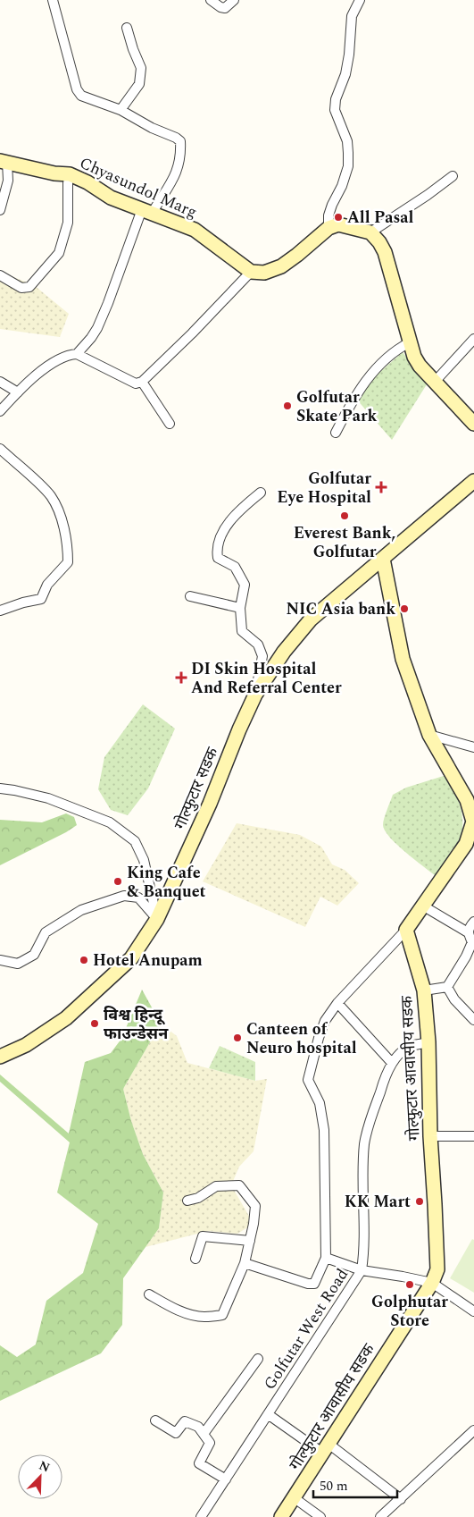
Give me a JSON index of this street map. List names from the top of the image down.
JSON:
{
  "streets": {
    "main road": ["Chyasundol Marg", "गोल्फुटार सडक", "गोल्फुटार आवासीय सडक"],
    "street": ["Golfutar West Road"]
  },
  "crossings": [
    ["गोल्फुटार आवासीय सडक", "Golfutar West Road"]
  ],
  "places": {
    "other": [
      "All Pasal",
      "Golfutar Skate Park",
      "Everest Bank, Golfutar",
      "NIC Asia bank",
      "King Cafe & Banquet",
      "Hotel Anupam",
      "विश्व हिन्दू फाउन्डेसन",
      "Canteen of Neuro hospital",
      "KK Mart",
      "Golphutar Store"
    ],
    "health": ["Golfutar Eye Hospital", "DI Skin Hospital And Referral Center"]
  },
  "scale_bar": "50 m",
  "north": "top right"
}
